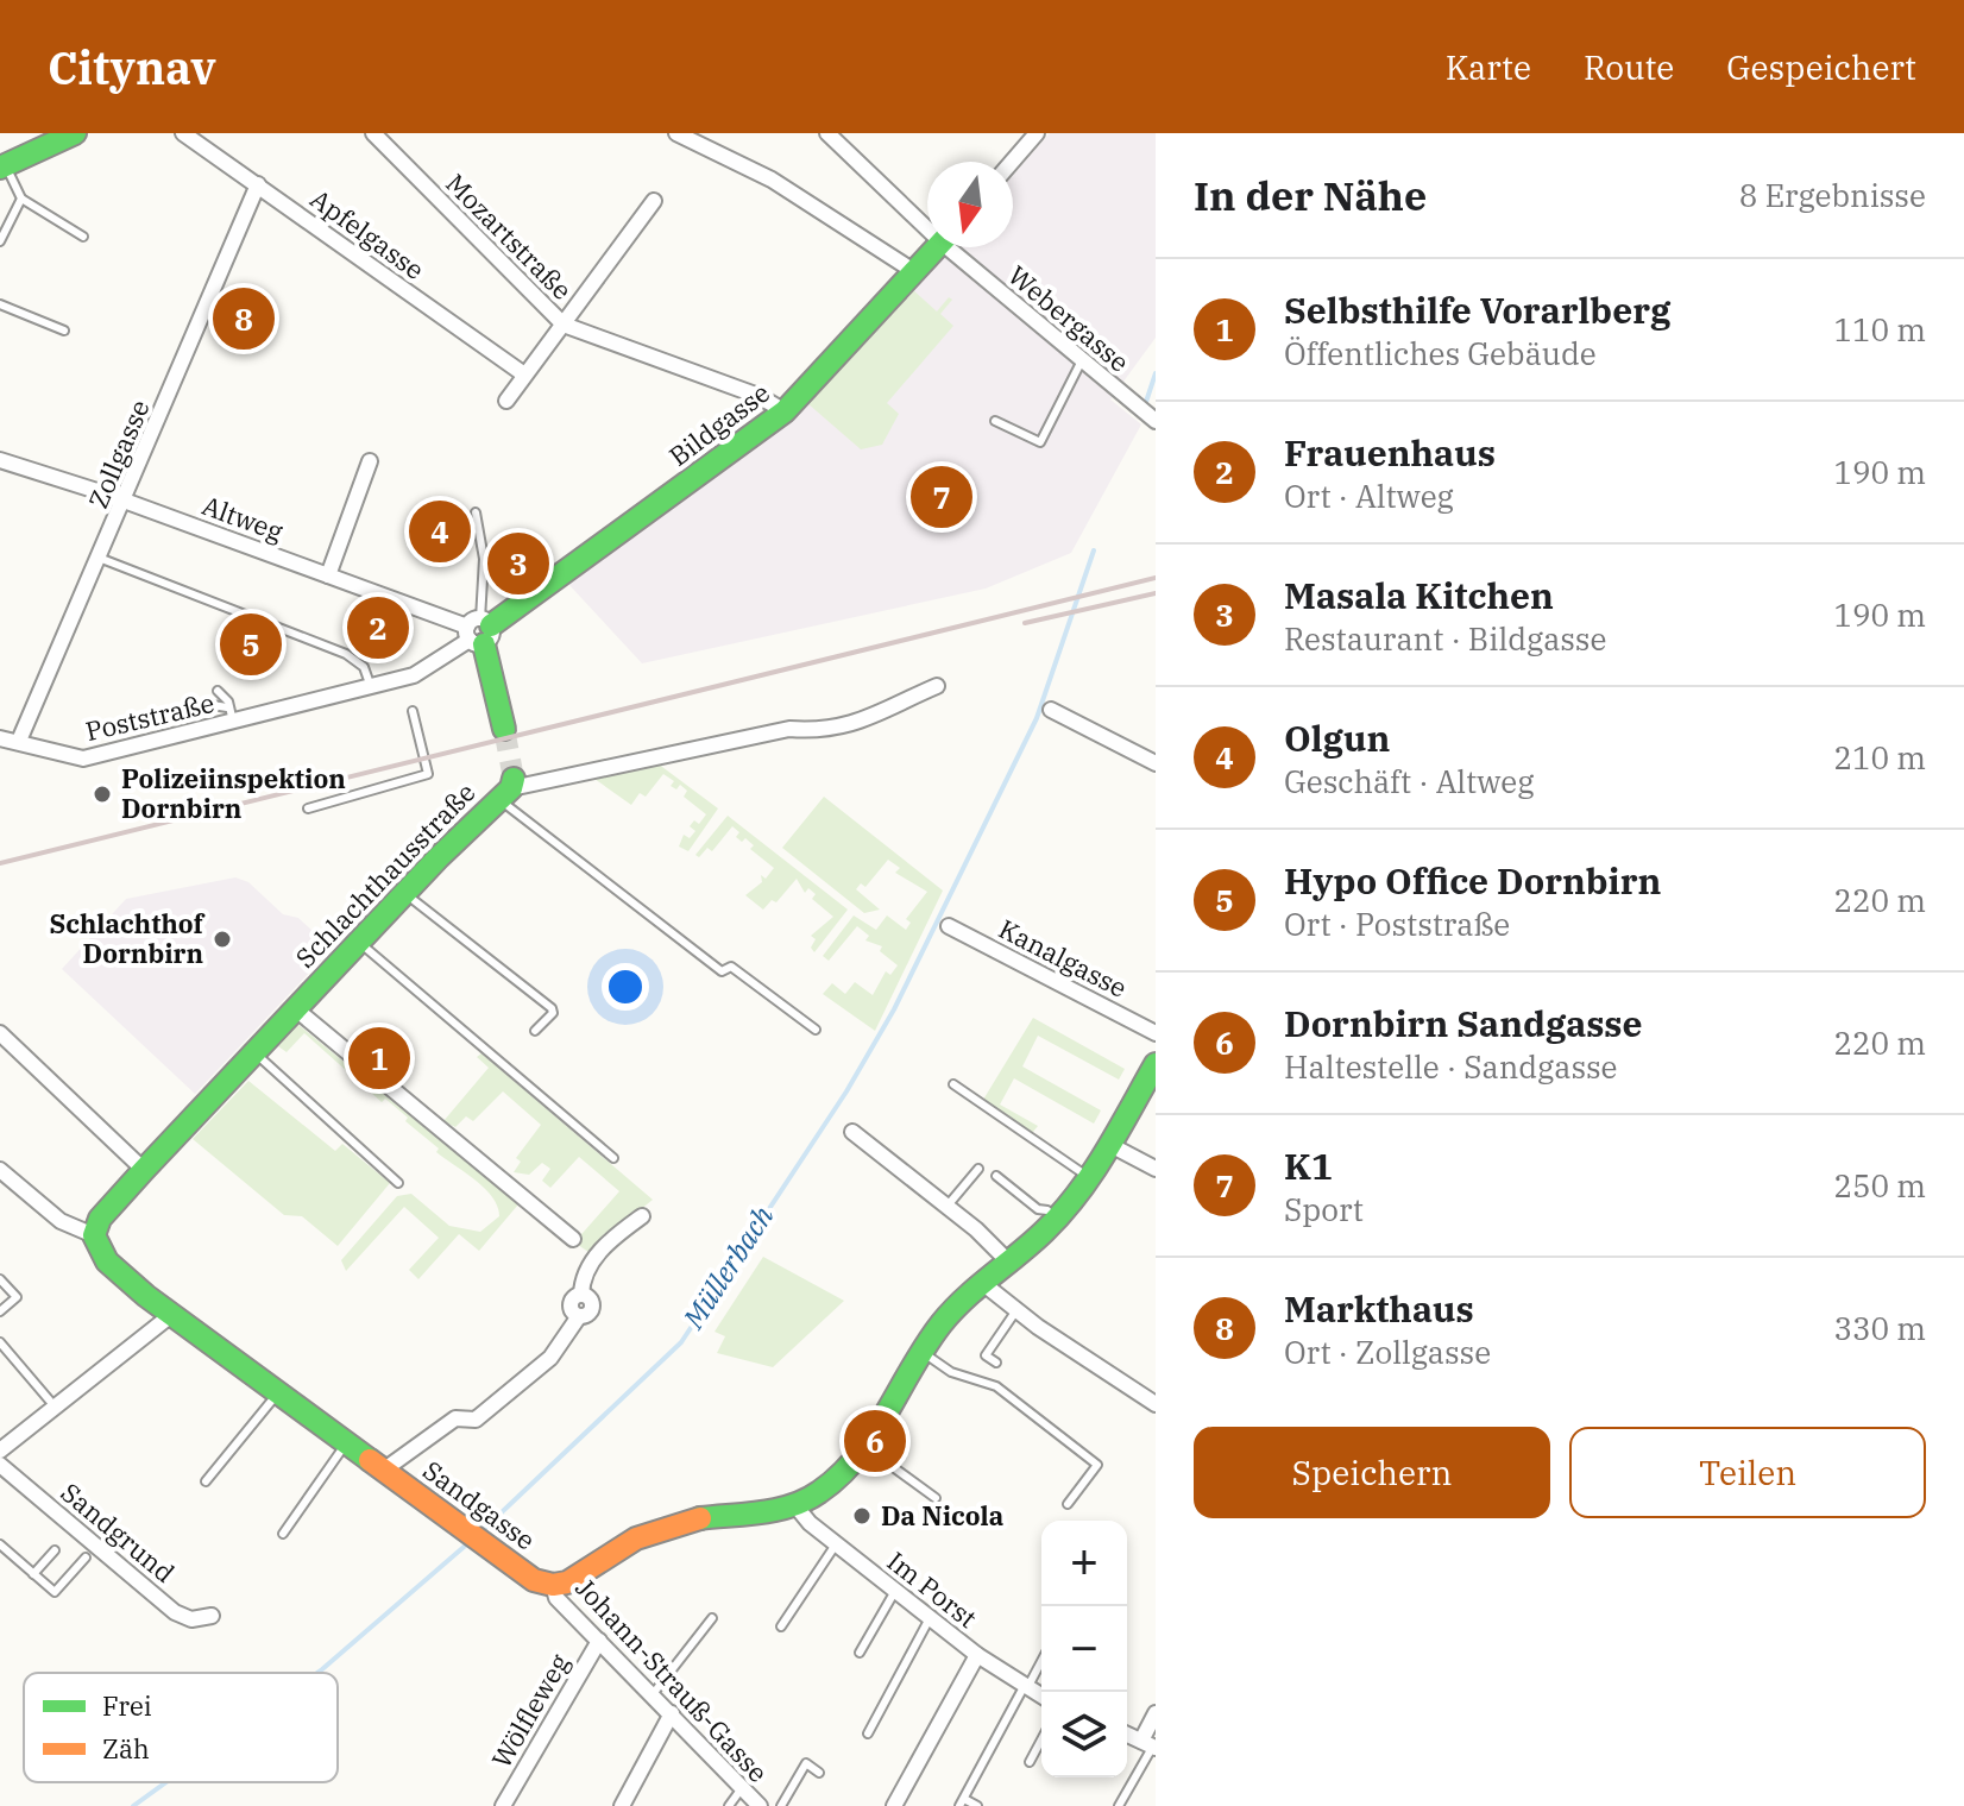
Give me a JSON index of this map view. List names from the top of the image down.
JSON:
{
  "streets": {
    "street": [
      "Apfelgasse",
      "Mozartstraße",
      "Webergasse",
      "Bildgasse",
      "Zollgasse",
      "Altweg",
      "Poststraße",
      "Schlachthausstraße",
      "Kanalgasse",
      "Sandgasse",
      "Sandgrund",
      "Im Porst",
      "Johann-Strauß-Gasse",
      "Wölfleweg"
    ]
  },
  "crossings": [
    ["Apfelgasse", "Zollgasse"],
    ["Mozartstraße", "Bildgasse"],
    ["Bildgasse", "Altweg"],
    ["Bildgasse", "Poststraße"],
    ["Zollgasse", "Altweg"],
    ["Zollgasse", "Poststraße"],
    ["Altweg", "Poststraße"],
    ["Sandgasse", "Johann-Strauß-Gasse"],
    ["Johann-Strauß-Gasse", "Wölfleweg"]
  ],
  "water": ["Müllerbach"],
  "places": ["Polizeiinspektion Dornbirn", "Schlachthof Dornbirn", "Da Nicola"],
  "legend": ["Frei", "Zäh"],
  "north": "bottom",
  "page": {
    "header": "Citynav",
    "nav": ["Karte", "Route", "Gespeichert"],
    "heading": ["In der Nähe", "8 Ergebnisse"],
    "list": [
      {
        "mark": "1",
        "name": "Selbsthilfe Vorarlberg",
        "note": "Öffentliches Gebäude",
        "value": "110 m"
      },
      {
        "mark": "2",
        "name": "Frauenhaus",
        "note": "Ort · Altweg",
        "value": "190 m"
      },
      {
        "mark": "3",
        "name": "Masala Kitchen",
        "note": "Restaurant · Bildgasse",
        "value": "190 m"
      },
      {
        "mark": "4",
        "name": "Olgun",
        "note": "Geschäft · Altweg",
        "value": "210 m"
      },
      {
        "mark": "5",
        "name": "Hypo Office Dornbirn",
        "note": "Ort · Poststraße",
        "value": "220 m"
      },
      {
        "mark": "6",
        "name": "Dornbirn Sandgasse",
        "note": "Haltestelle · Sandgasse",
        "value": "220 m"
      },
      {
        "mark": "7",
        "name": "K1",
        "note": "Sport",
        "value": "250 m"
      },
      {
        "mark": "8",
        "name": "Markthaus",
        "note": "Ort · Zollgasse",
        "value": "330 m"
      }
    ],
    "pins": [
      "8",
      "7",
      "4",
      "3",
      "2",
      "5",
      "1",
      "6"
    ],
    "buttons": ["Speichern", "Teilen"],
    "map_buttons": ["+", "−"]
  }
}
